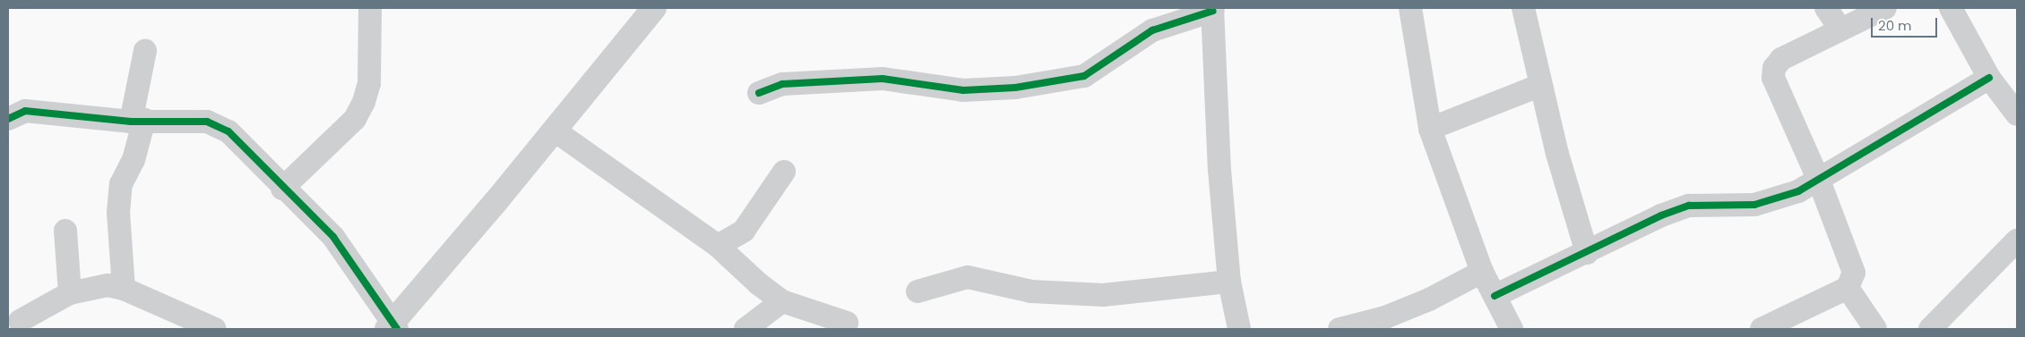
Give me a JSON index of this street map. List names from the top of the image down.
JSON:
{
  "scale_bar": "20 m"
}
